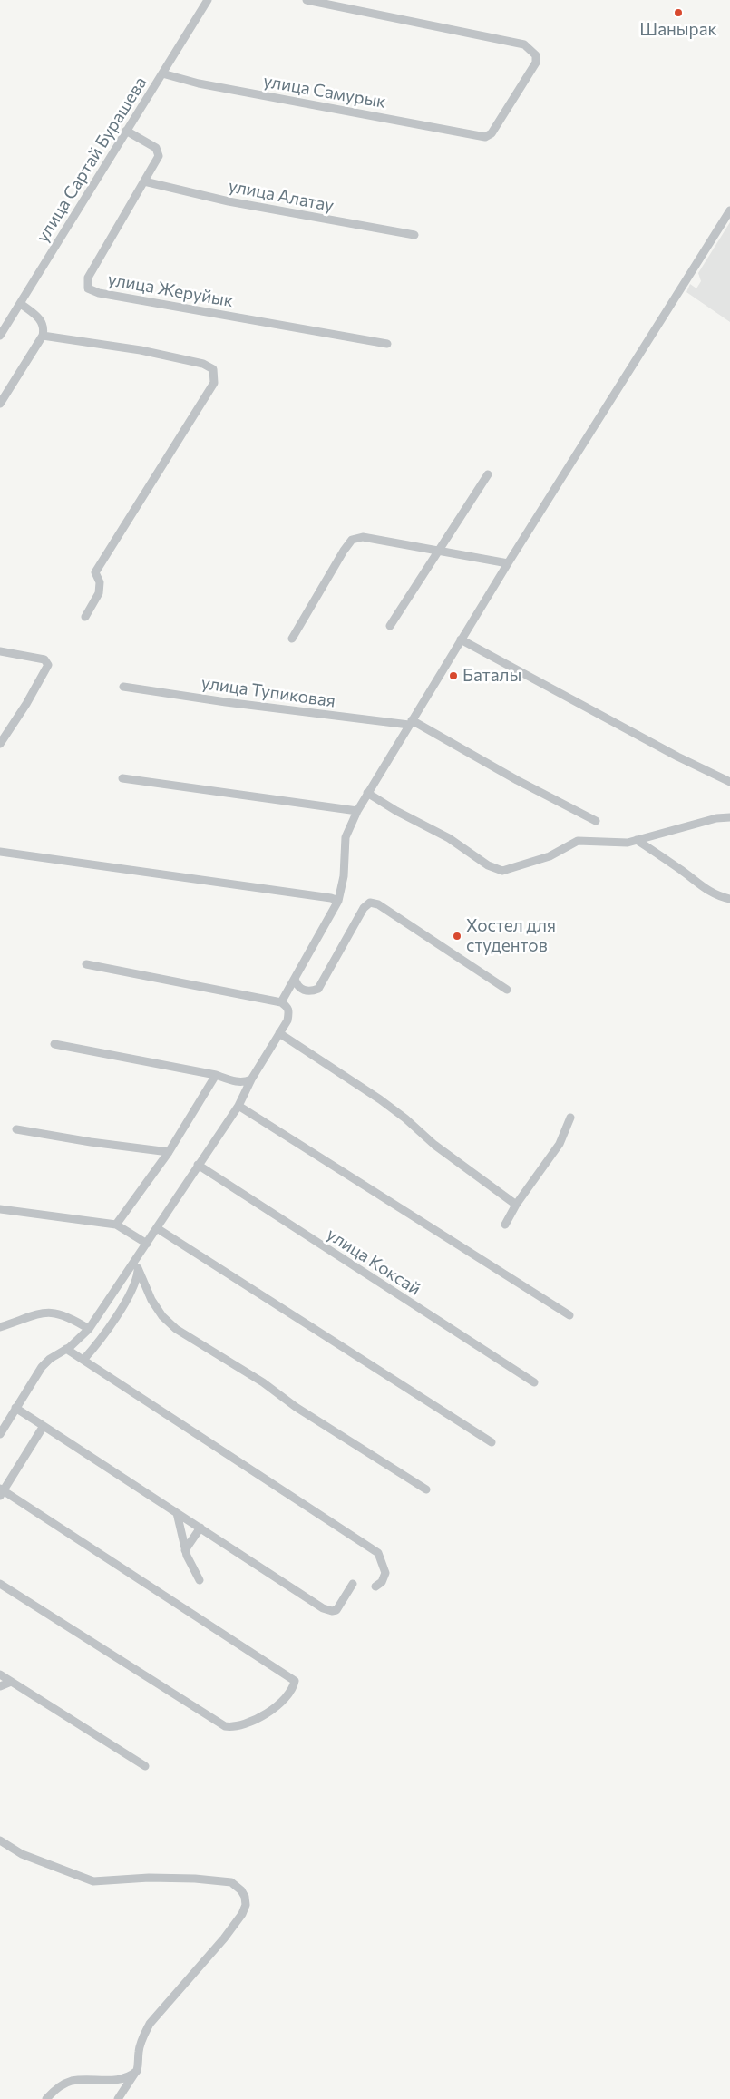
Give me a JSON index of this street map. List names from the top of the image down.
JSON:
{
  "streets": {
    "street": [
      "улица Самурык",
      "улица Сартай Бурашева",
      "улица Алатау",
      "улица Жеруйык",
      "улица Тупиковая",
      "улица Коксай"
    ]
  },
  "crossings": [
    ["улица Самурык", "улица Сартай Бурашева"],
    ["улица Сартай Бурашева", "улица Жеруйык"],
    ["улица Алатау", "улица Жеруйык"]
  ],
  "places": ["Шанырак", "Баталы", "Хостел для студентов"]
}
